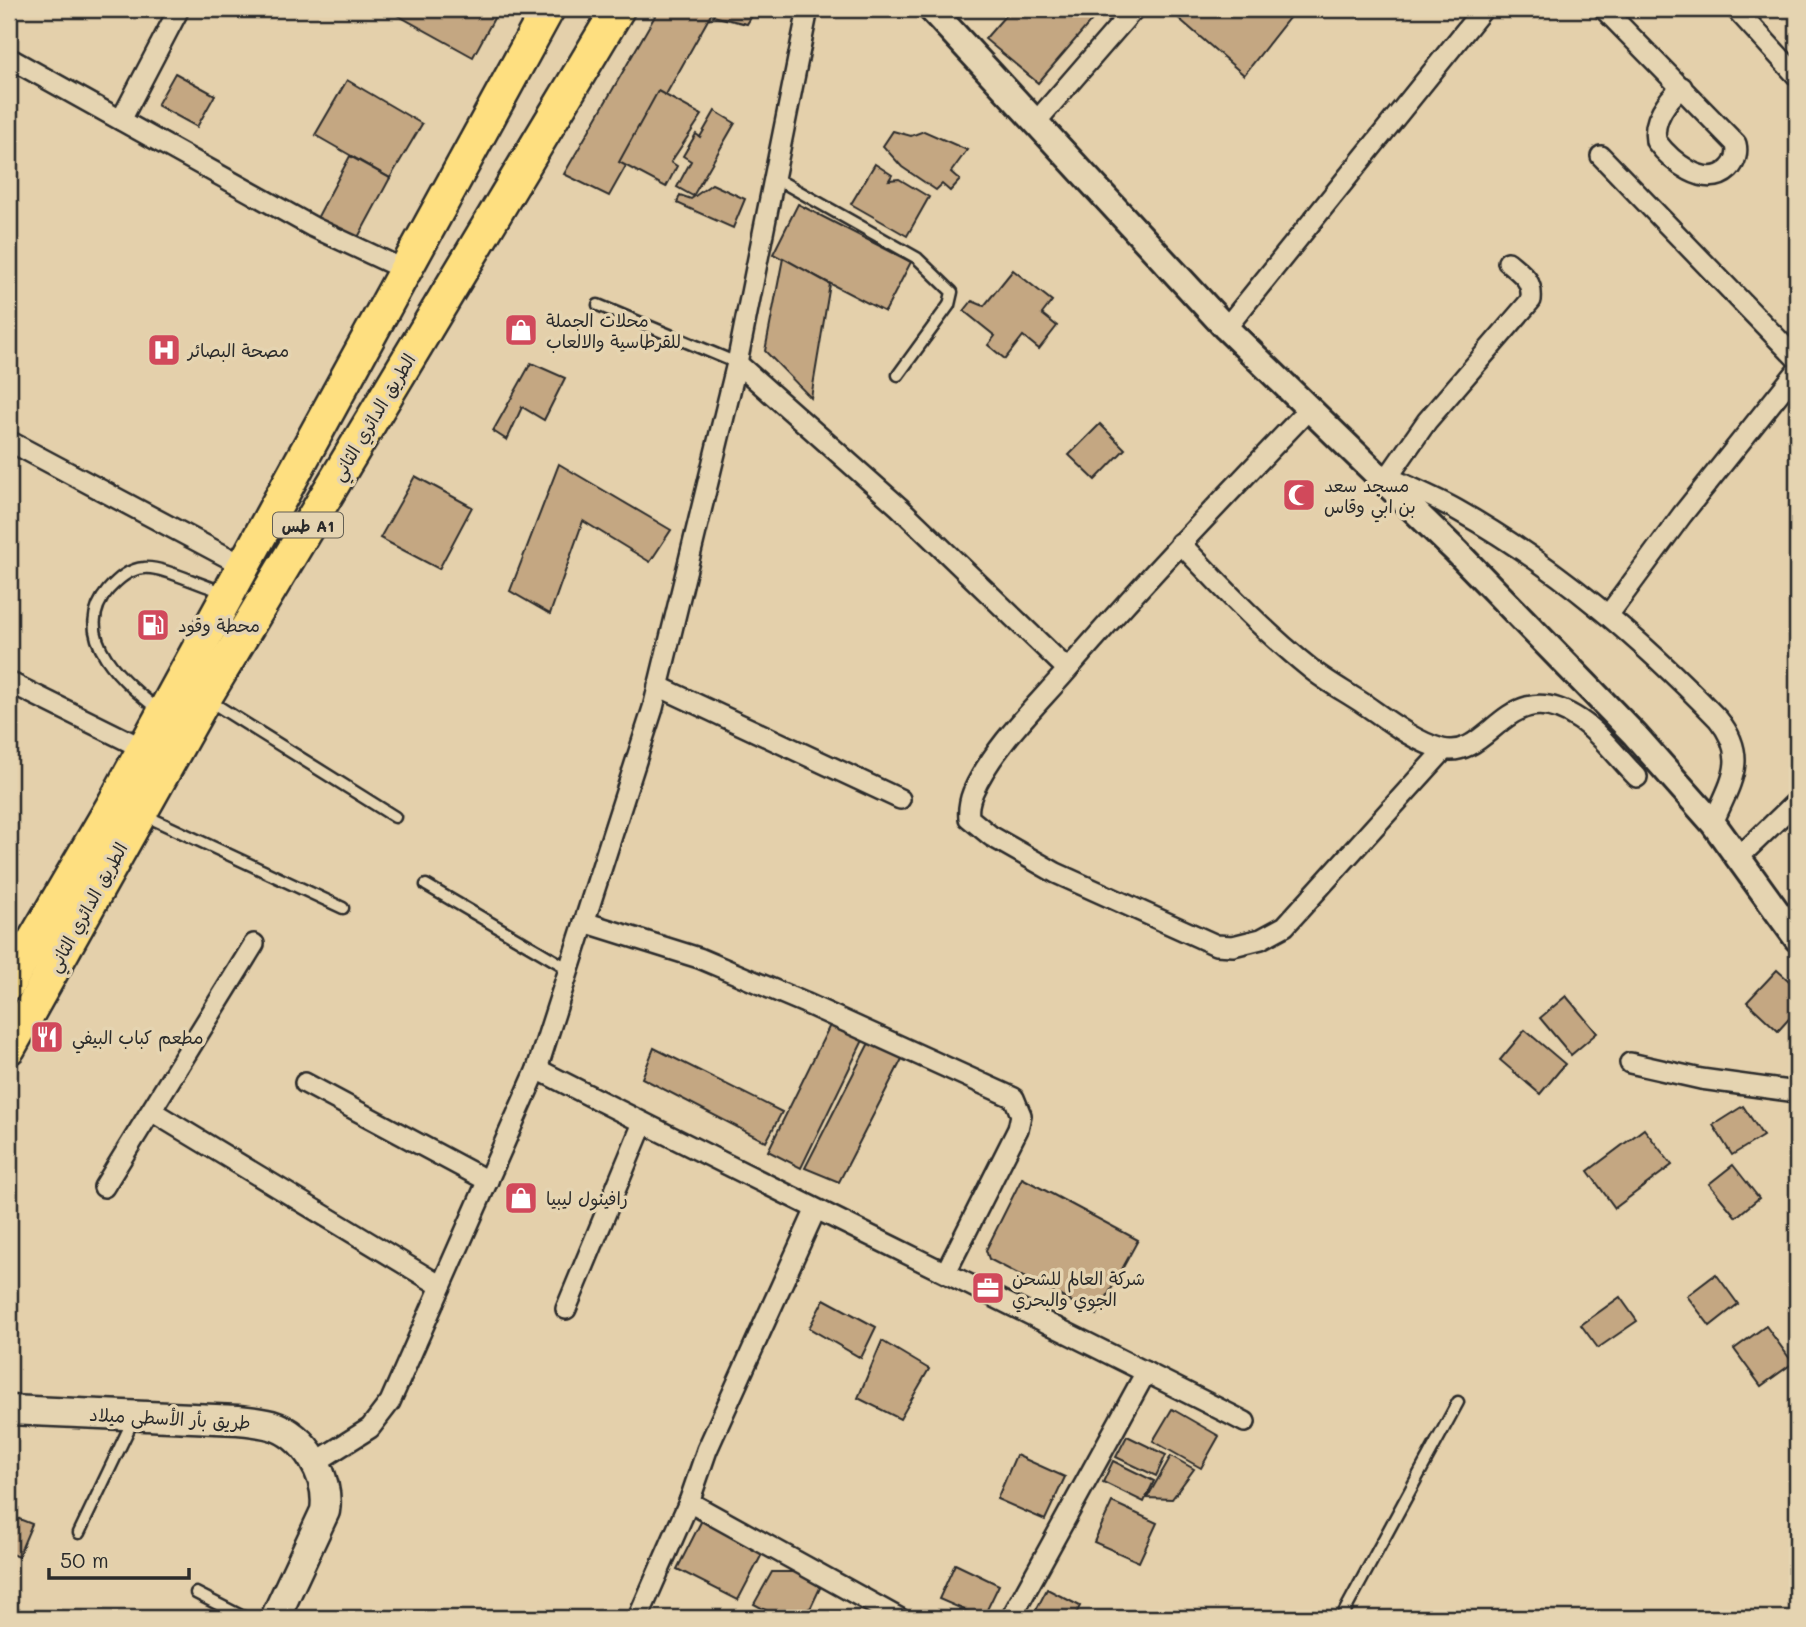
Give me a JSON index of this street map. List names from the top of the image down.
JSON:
{
  "streets": {
    "highway": ["الطريق الدائري الثاني", "طس A1"],
    "main road": ["طريق بأر الأسطى ميلاد"]
  },
  "places": {
    "shop": ["محلات الجملة للقرطاسية والالعاب", "رافينول ليبيا"],
    "hospital": ["مصحة البصائر"],
    "mosque": ["مسجد سعد بن ابي وقاس"],
    "fuel station": ["محطة وقود"],
    "restaurant": ["مطعم كباب البيفي"],
    "office": ["شركة العالم للشحن الجوي والبحري"]
  },
  "scale_bar": "50 m"
}
